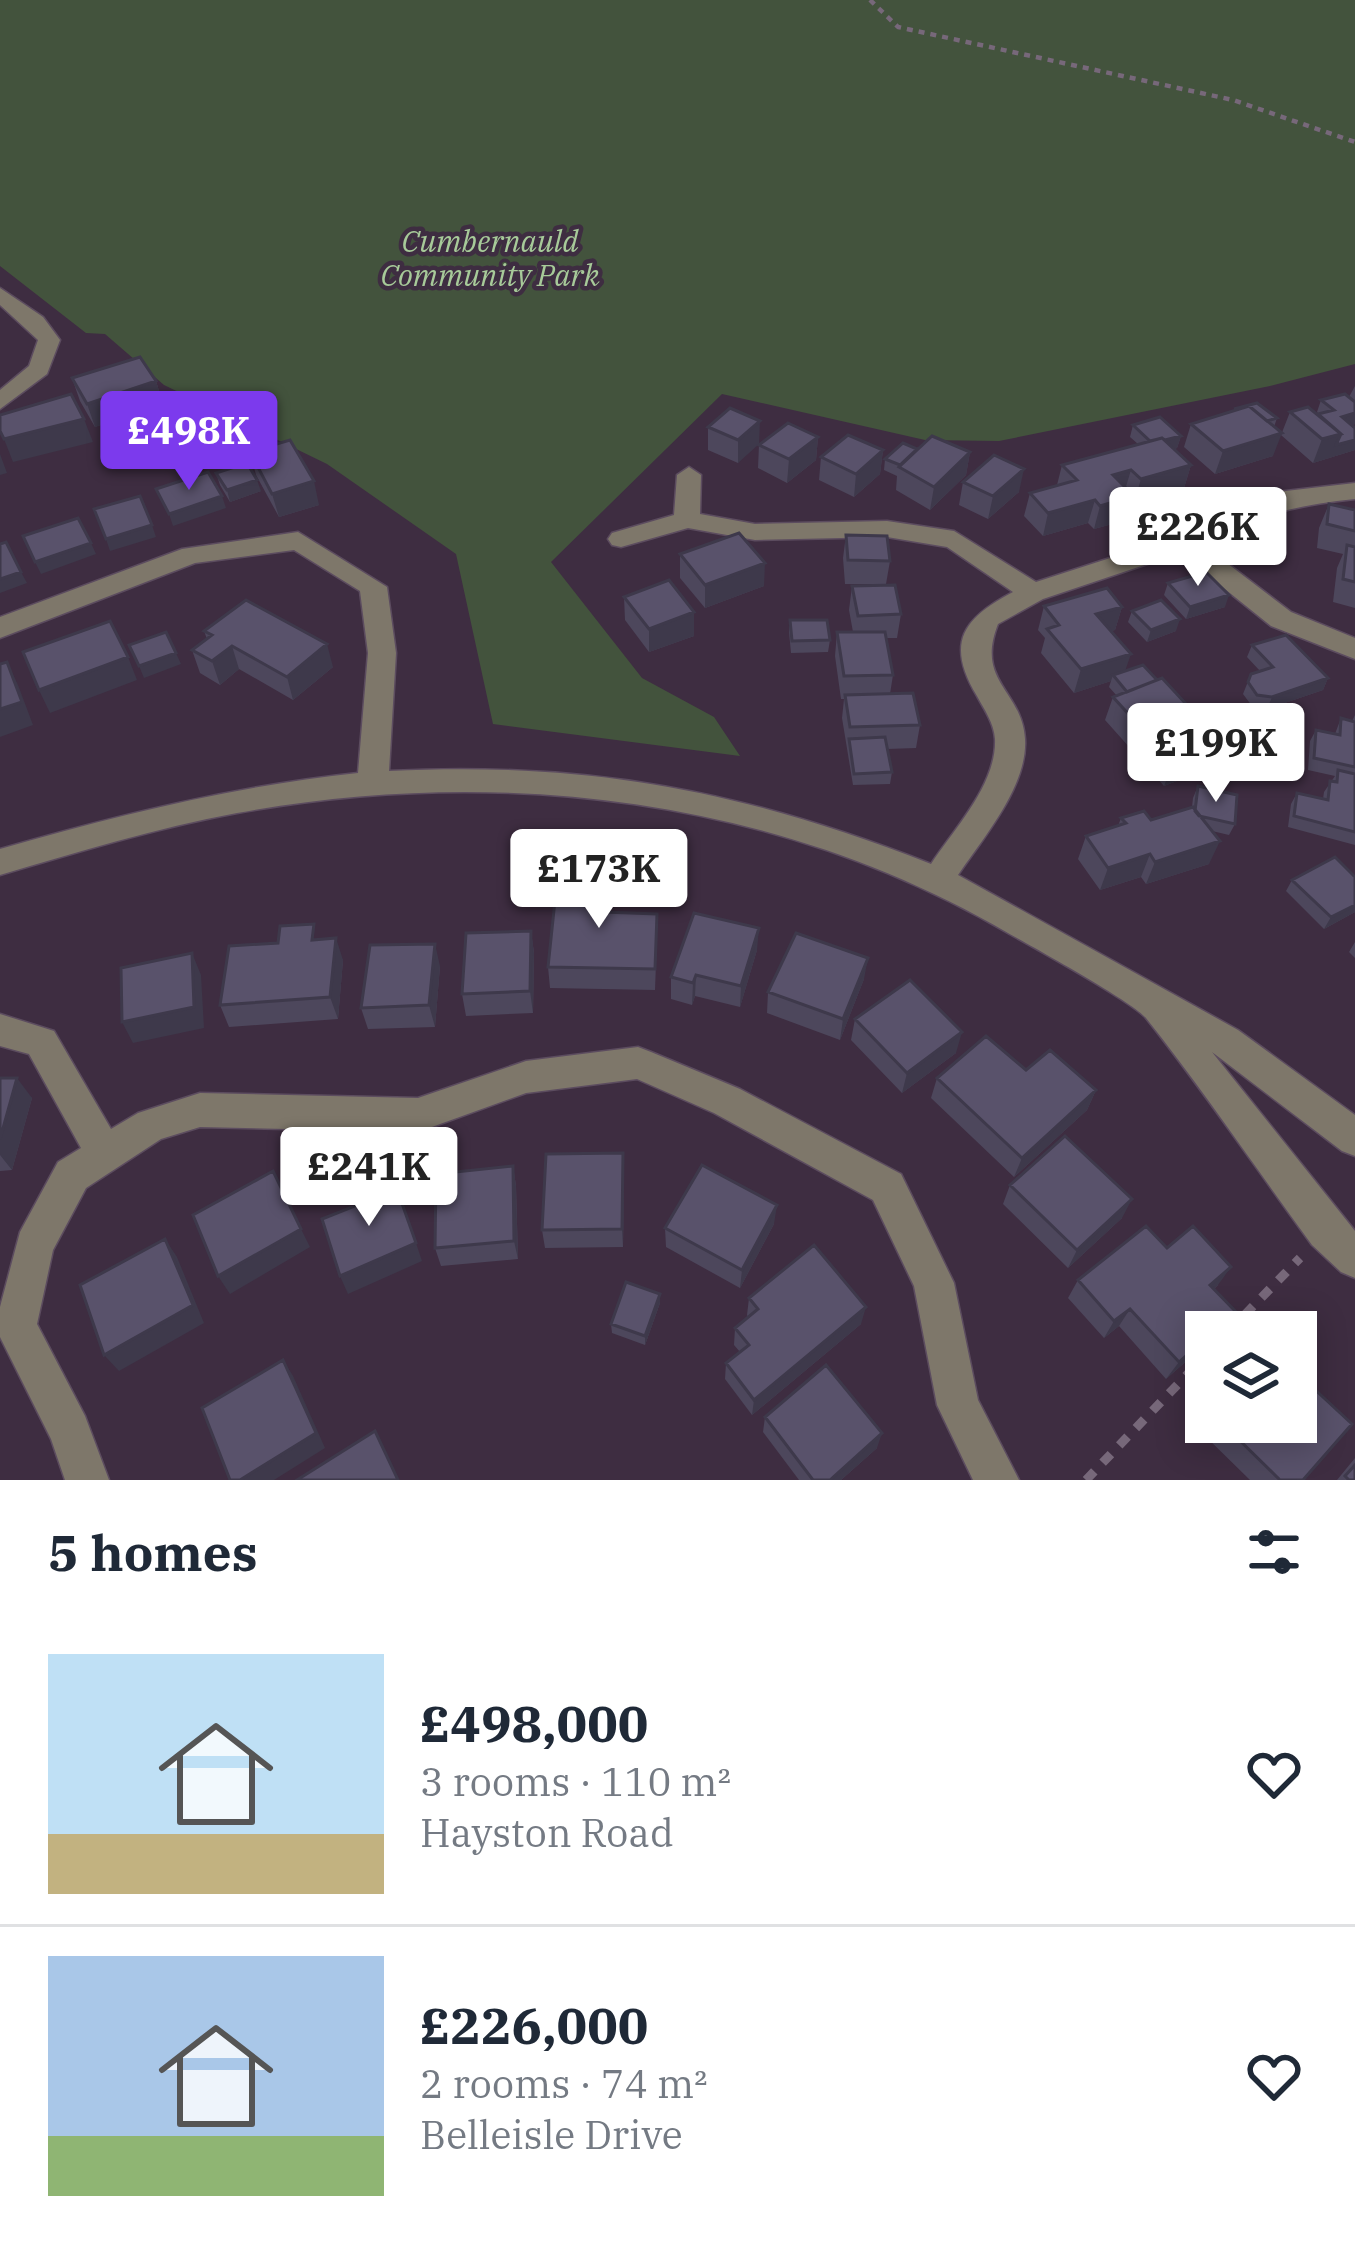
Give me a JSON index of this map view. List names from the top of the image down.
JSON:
{
  "parks": ["Cumbernauld Community Park"],
  "page": {
    "price": [
      "£498K",
      "£226K",
      "£199K",
      "£173K",
      "£241K"
    ],
    "heading": "5 homes",
    "list": [
      {
        "name": "£498,000",
        "note": "3 rooms · 110 m² · Hayston Road"
      },
      {
        "name": "£226,000",
        "note": "2 rooms · 74 m² · Belleisle Drive"
      }
    ]
  }
}
